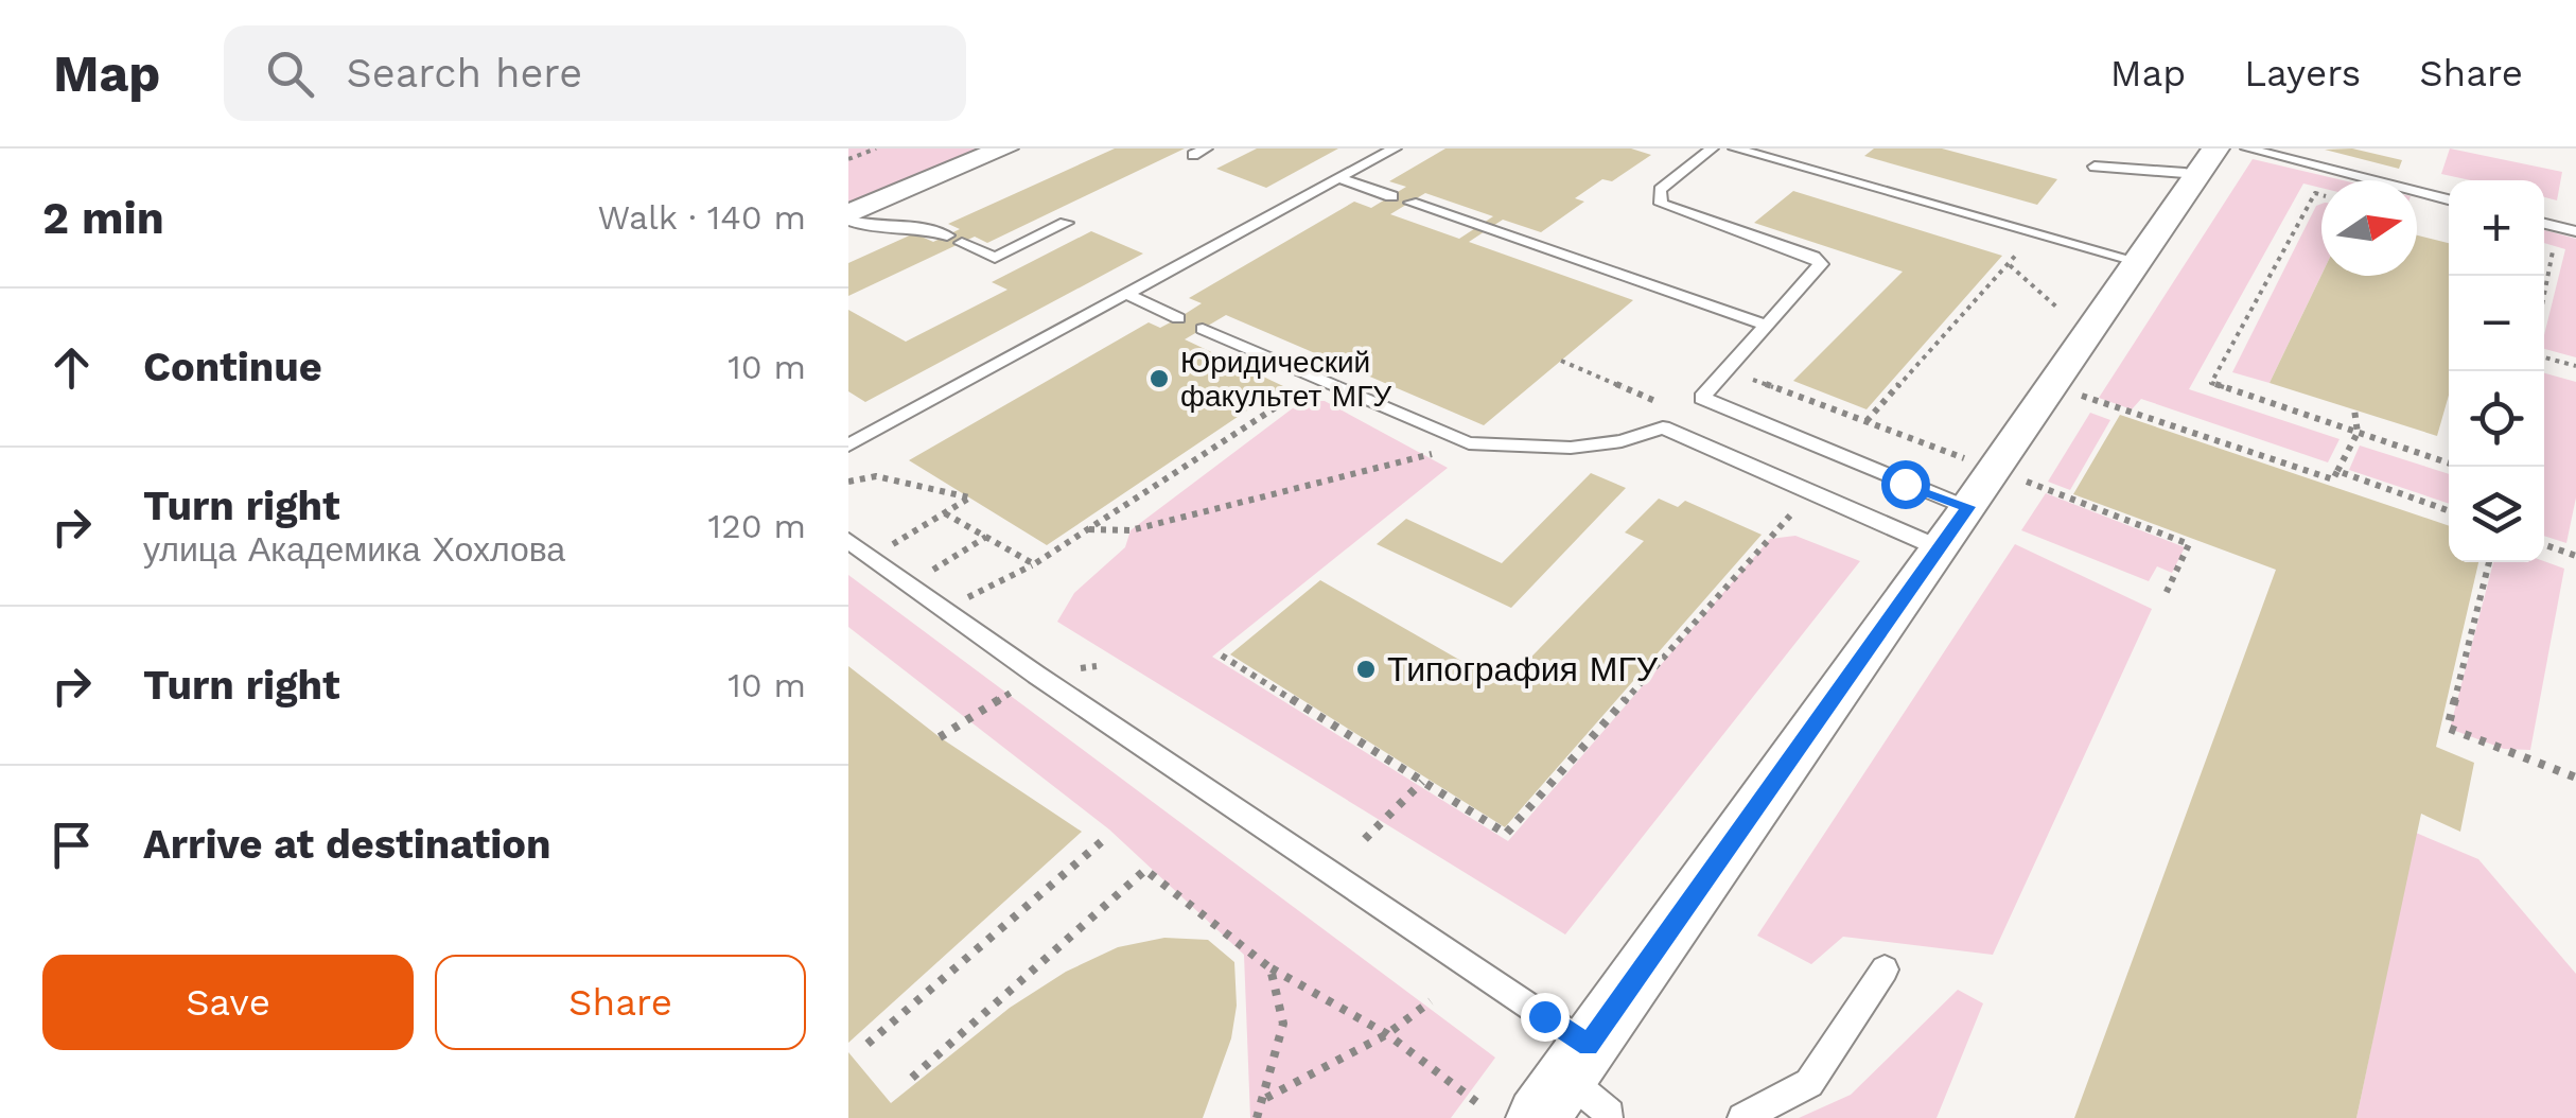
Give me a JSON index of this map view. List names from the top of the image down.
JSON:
{
  "places": ["Юридический факультет МГУ", "Типография МГУ"],
  "north": "right",
  "page": {
    "header": "Map",
    "search": "Search here",
    "nav": ["Map", "Layers", "Share"],
    "heading": ["2 min", "Walk · 140 m"],
    "map_buttons": ["+", "−"],
    "list": [
      ["Continue", "10 m"],
      ["Turn right", "улица Академика Хохлова", "120 m"],
      ["Turn right", "10 m"],
      "Arrive at destination"
    ],
    "buttons": ["Save", "Share"]
  }
}
